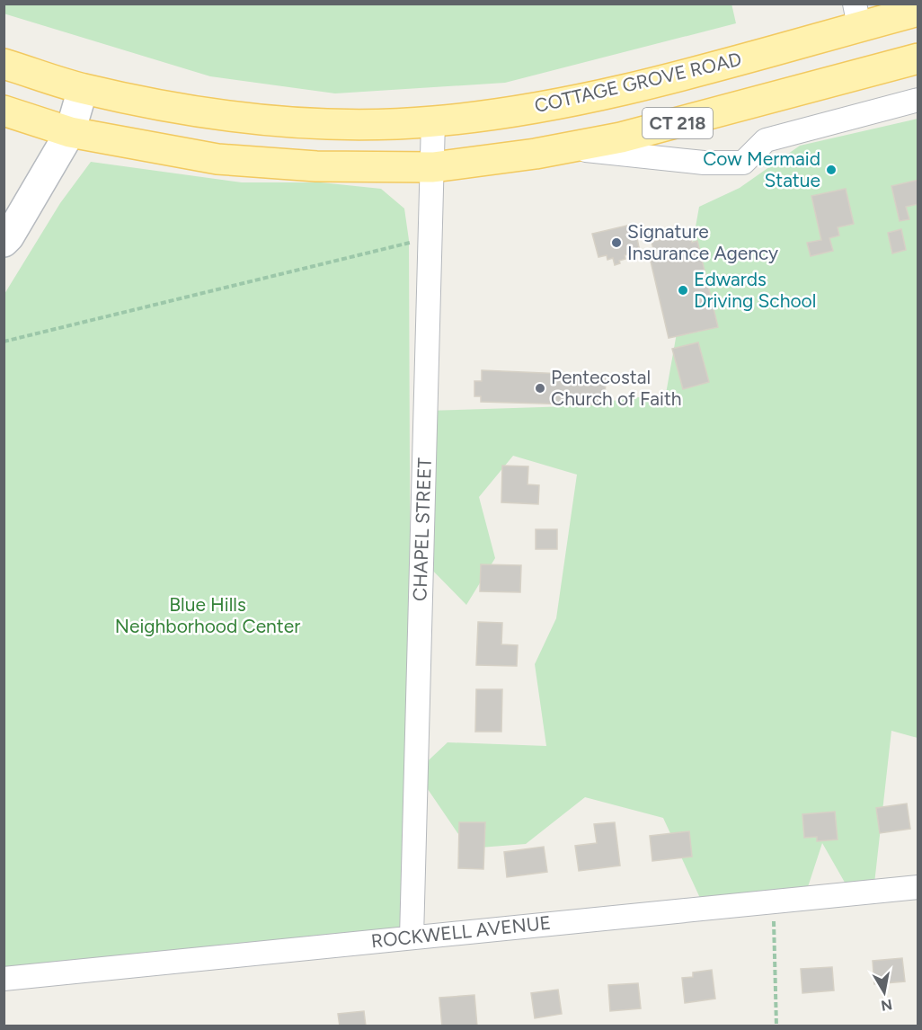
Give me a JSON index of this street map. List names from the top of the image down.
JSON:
{
  "streets": {
    "main road": ["COTTAGE GROVE ROAD", "CT 218"],
    "street": ["CHAPEL STREET", "ROCKWELL AVENUE"]
  },
  "crossings": [
    ["COTTAGE GROVE ROAD", "CHAPEL STREET"],
    ["CT 218", "CHAPEL STREET"],
    ["CHAPEL STREET", "ROCKWELL AVENUE"]
  ],
  "parks": ["Blue Hills Neighborhood Center"],
  "places": [
    "Cow Mermaid Statue",
    "Signature Insurance Agency",
    "Edwards Driving School",
    "Pentecostal Church of Faith"
  ],
  "north": "bottom"
}
